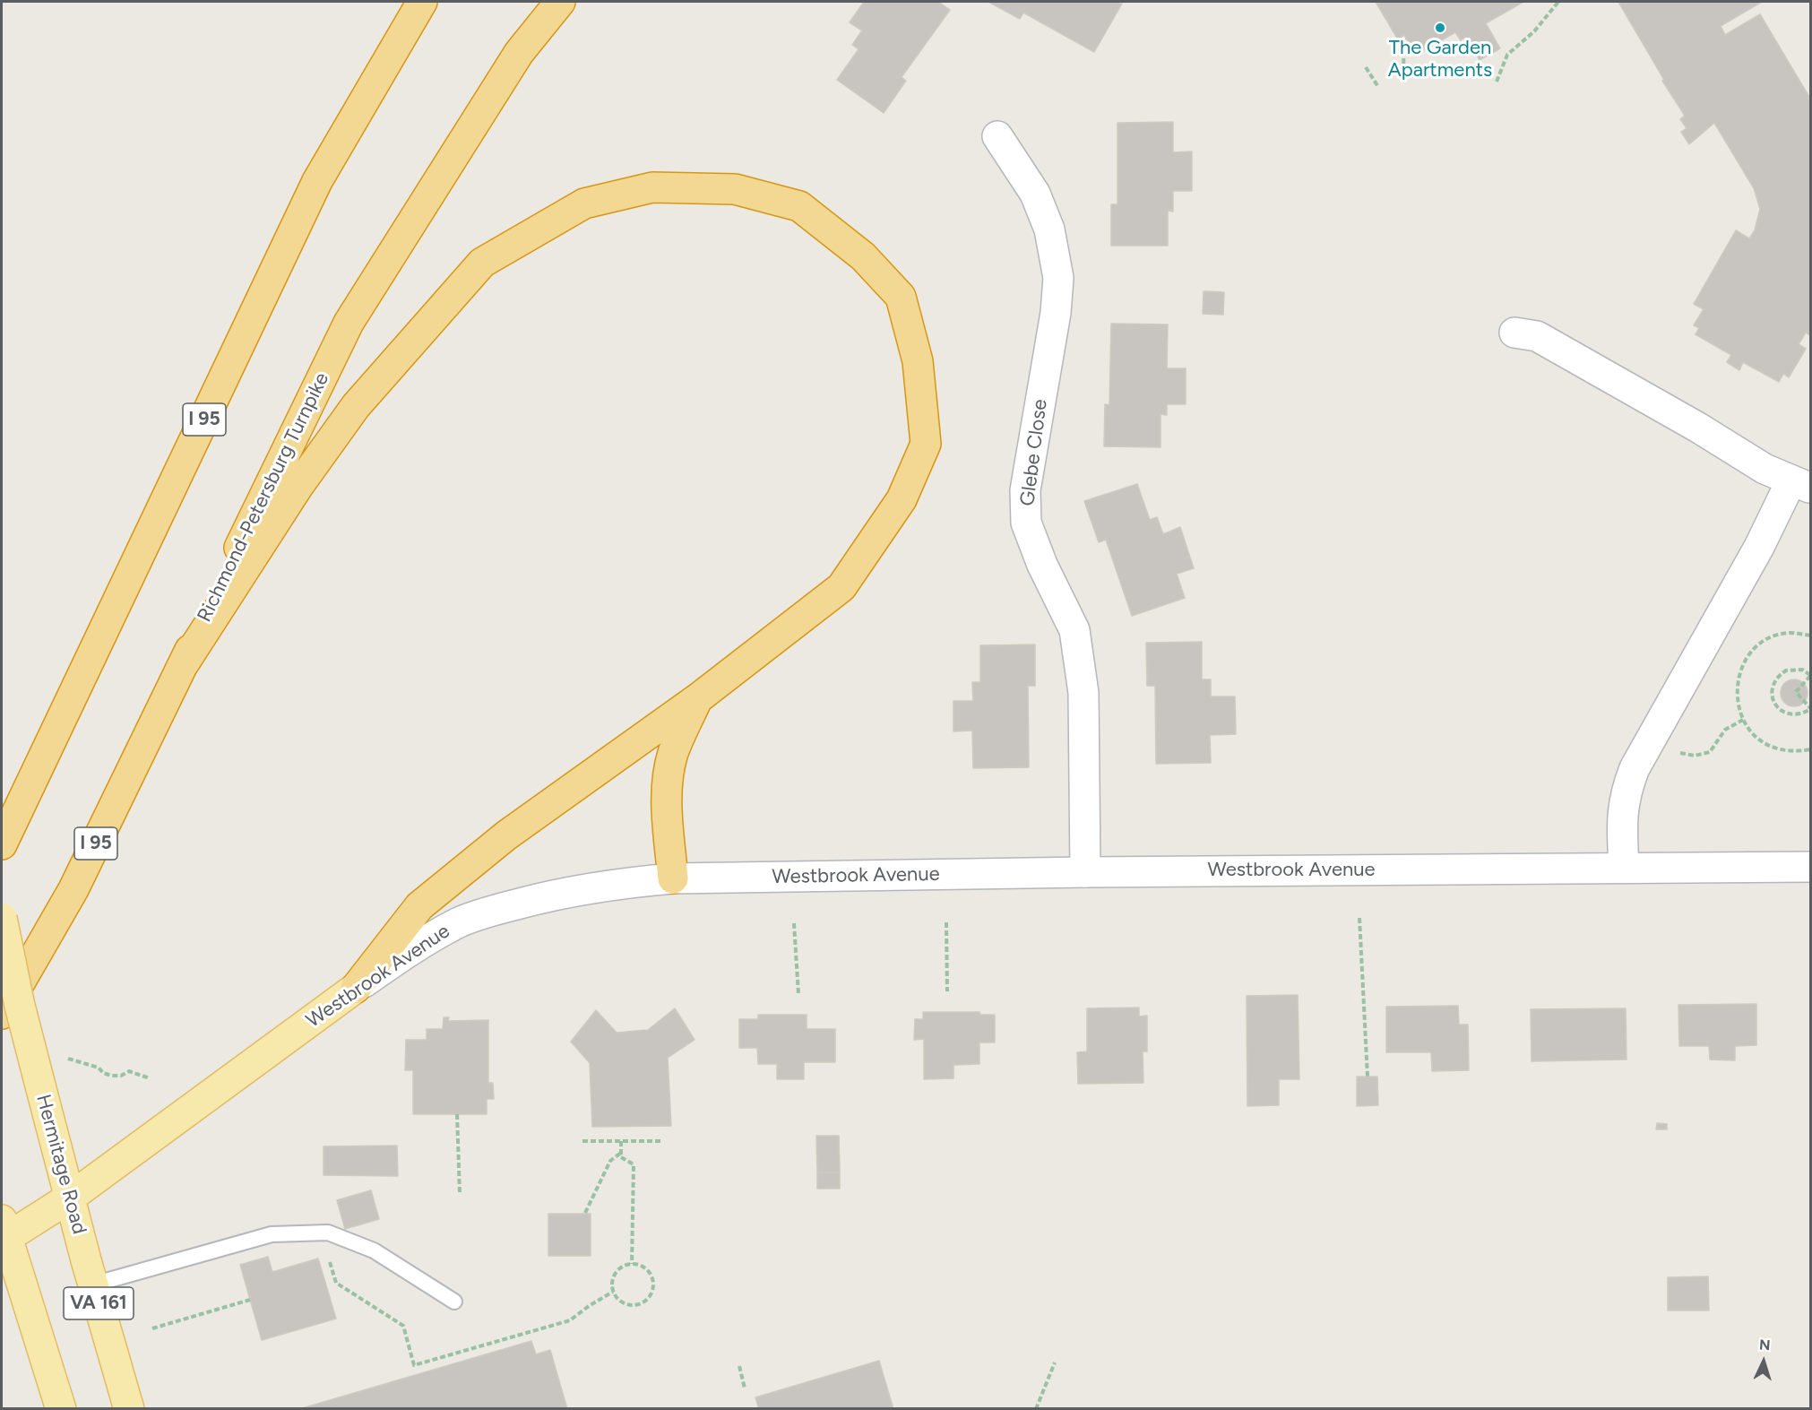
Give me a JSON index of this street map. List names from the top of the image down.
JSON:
{
  "streets": {
    "highway": ["I 95", "Richmond-Petersburg Turnpike"],
    "main road": ["Westbrook Avenue", "Hermitage Road", "VA 161"],
    "street": ["Glebe Close"]
  },
  "crossings": [
    ["Glebe Close", "Westbrook Avenue"],
    ["Westbrook Avenue", "Hermitage Road"],
    ["Westbrook Avenue", "VA 161"]
  ],
  "places": ["The Garden Apartments"],
  "north": "top"
}
